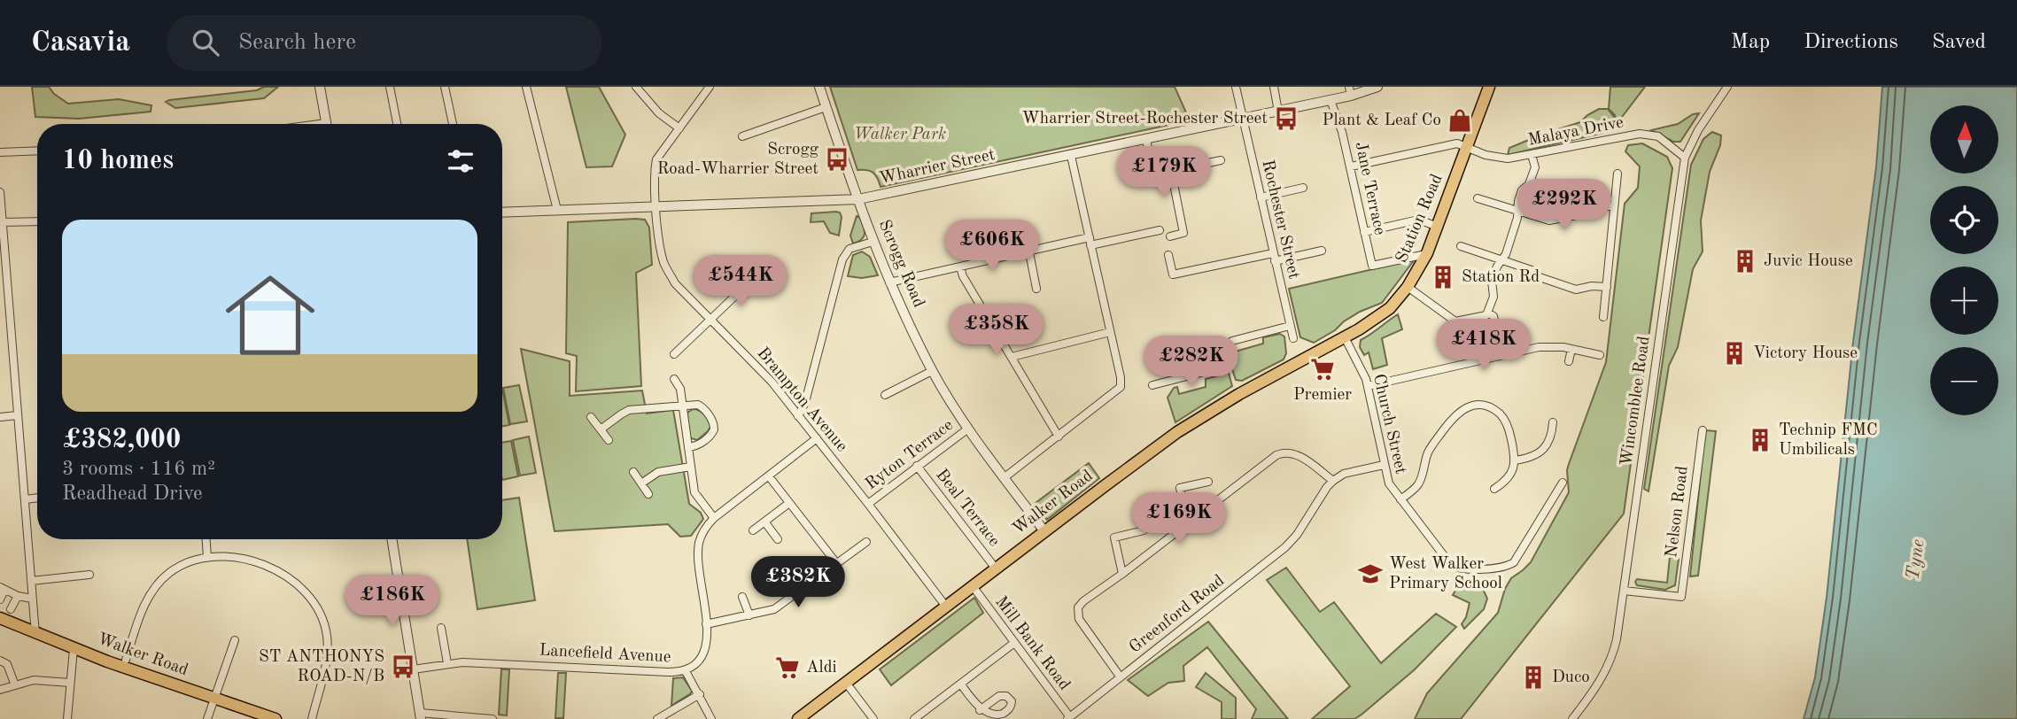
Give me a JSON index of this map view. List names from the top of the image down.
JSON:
{
  "streets": {
    "main road": ["Station Road", "Walker Road"],
    "street": [
      "Malaya Drive",
      "Wharrier Street",
      "Jane Terrace",
      "Rochester Street",
      "Scrogg Road",
      "Brampton Avenue",
      "Wincomblee Road",
      "Church Street",
      "Ryton Terrace",
      "Beal Terrace",
      "Nelson Road",
      "Greenford Road",
      "Mill Bank Road",
      "Lancefield Avenue"
    ]
  },
  "crossings": [
    ["Malaya Drive", "Jane Terrace"],
    ["Malaya Drive", "Station Road"],
    ["Malaya Drive", "Wincomblee Road"],
    ["Wharrier Street", "Jane Terrace"],
    ["Wharrier Street", "Rochester Street"],
    ["Wharrier Street", "Scrogg Road"],
    ["Wharrier Street", "Brampton Avenue"],
    ["Jane Terrace", "Station Road"],
    ["Station Road", "Church Street"],
    ["Station Road", "Walker Road"],
    ["Scrogg Road", "Ryton Terrace"],
    ["Scrogg Road", "Walker Road"],
    ["Brampton Avenue", "Ryton Terrace"],
    ["Brampton Avenue", "Walker Road"],
    ["Brampton Avenue", "Lancefield Avenue"],
    ["Wincomblee Road", "Nelson Road"],
    ["Church Street", "Walker Road"],
    ["Ryton Terrace", "Beal Terrace"],
    ["Walker Road", "Beal Terrace"],
    ["Walker Road", "Mill Bank Road"],
    ["Greenford Road", "Mill Bank Road"]
  ],
  "water": ["Tyne"],
  "parks": ["Walker Park"],
  "places": {
    "bus stop": ["Wharrier Street-Rochester Street", "Scrogg Road-Wharrier Street", "ST ANTHONYS ROAD-N/B"],
    "shop": ["Plant & Leaf Co"],
    "building": [
      "Juvic House",
      "Station Rd",
      "Victory House",
      "Technip FMC Umbilicals",
      "Duco"
    ],
    "supermarket": ["Premier", "Aldi"],
    "school or university": ["West Walker Primary School"]
  },
  "north": "top",
  "page": {
    "header": "Casavia",
    "search": "Search here",
    "nav": ["Map", "Directions", "Saved"],
    "map_buttons": ["+", "−"],
    "heading": "10 homes",
    "price": [
      "£179K",
      "£292K",
      "£606K",
      "£544K",
      "£358K",
      "£418K",
      "£282K",
      "£169K",
      "£382K",
      "£186K"
    ],
    "list": [
      {
        "name": "£382,000",
        "note": "3 rooms · 116 m² · Readhead Drive"
      }
    ]
  }
}
